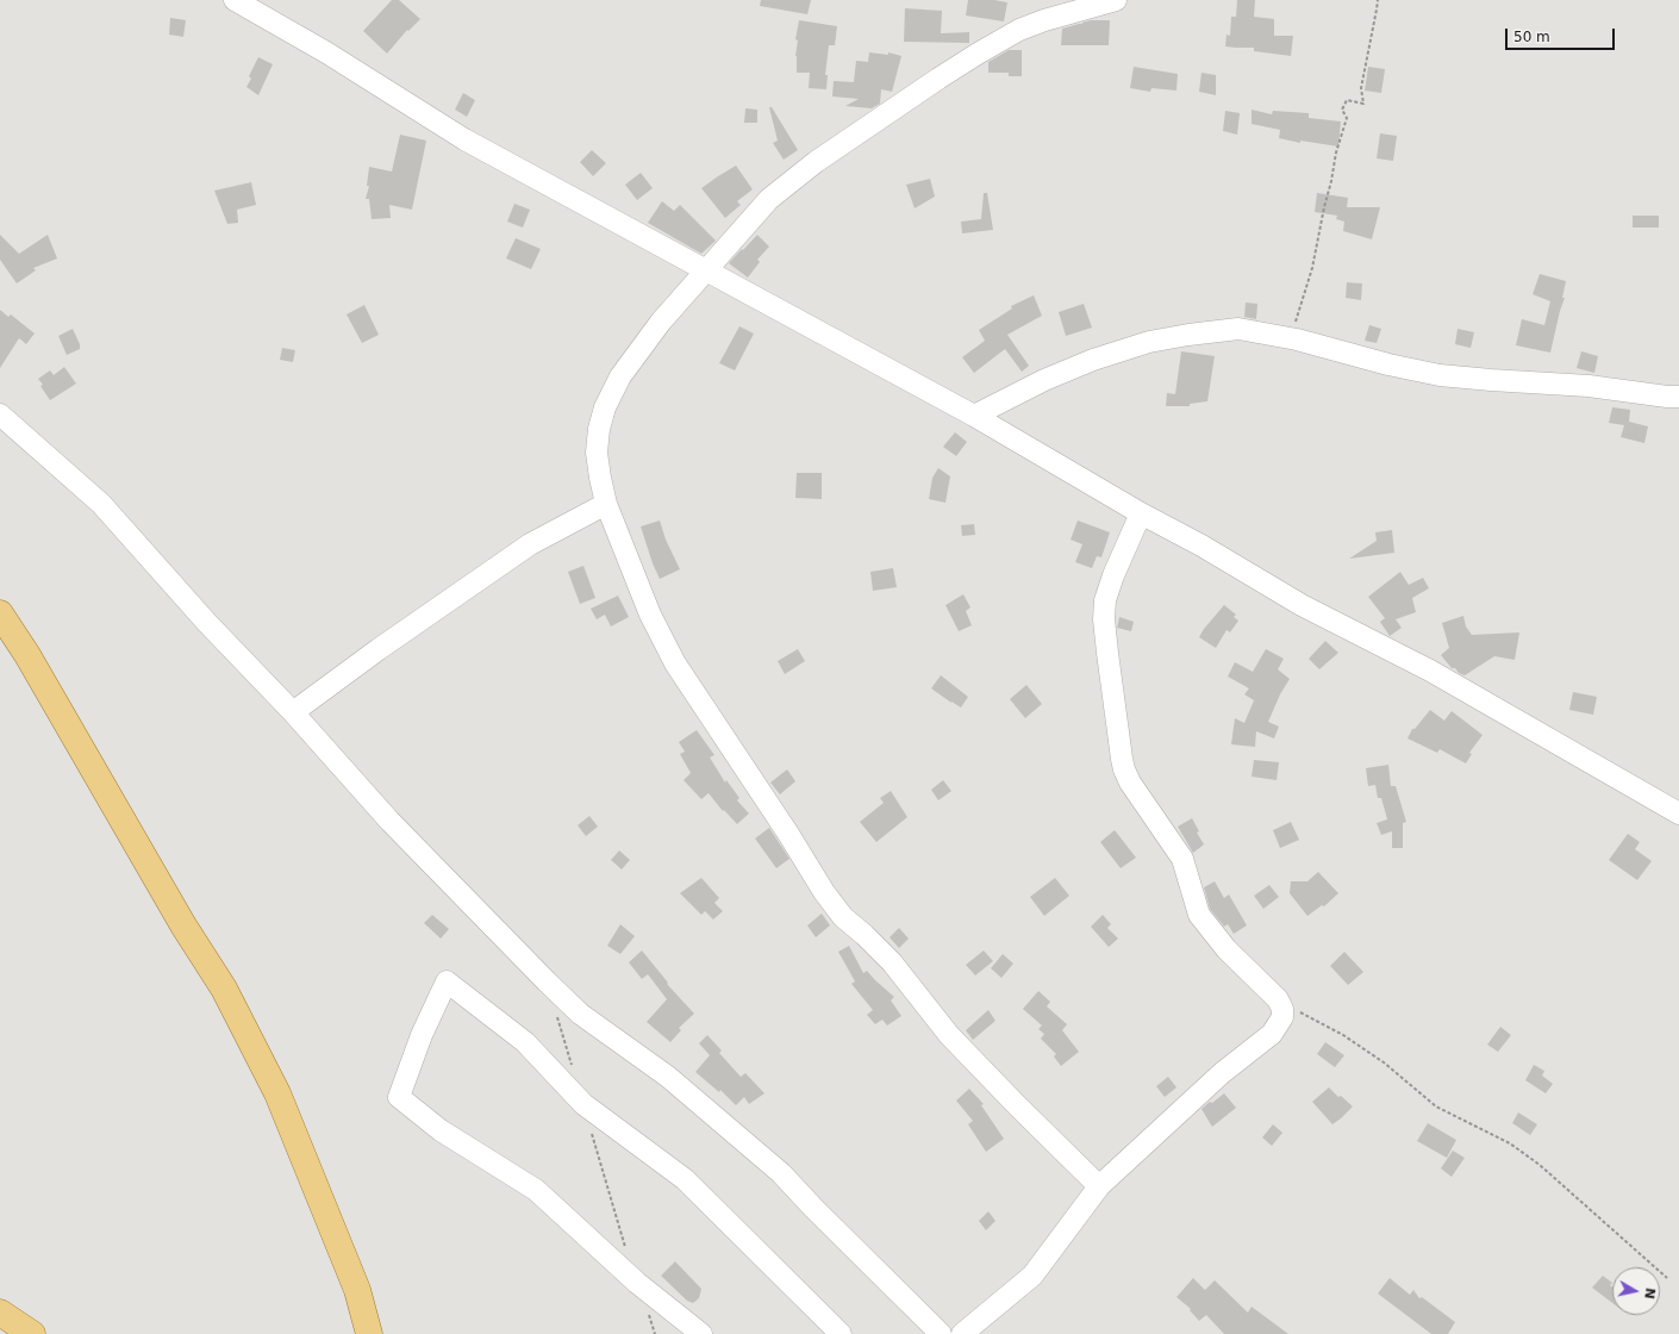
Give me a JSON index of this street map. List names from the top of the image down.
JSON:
{
  "scale_bar": "50 m",
  "north": "right"
}
